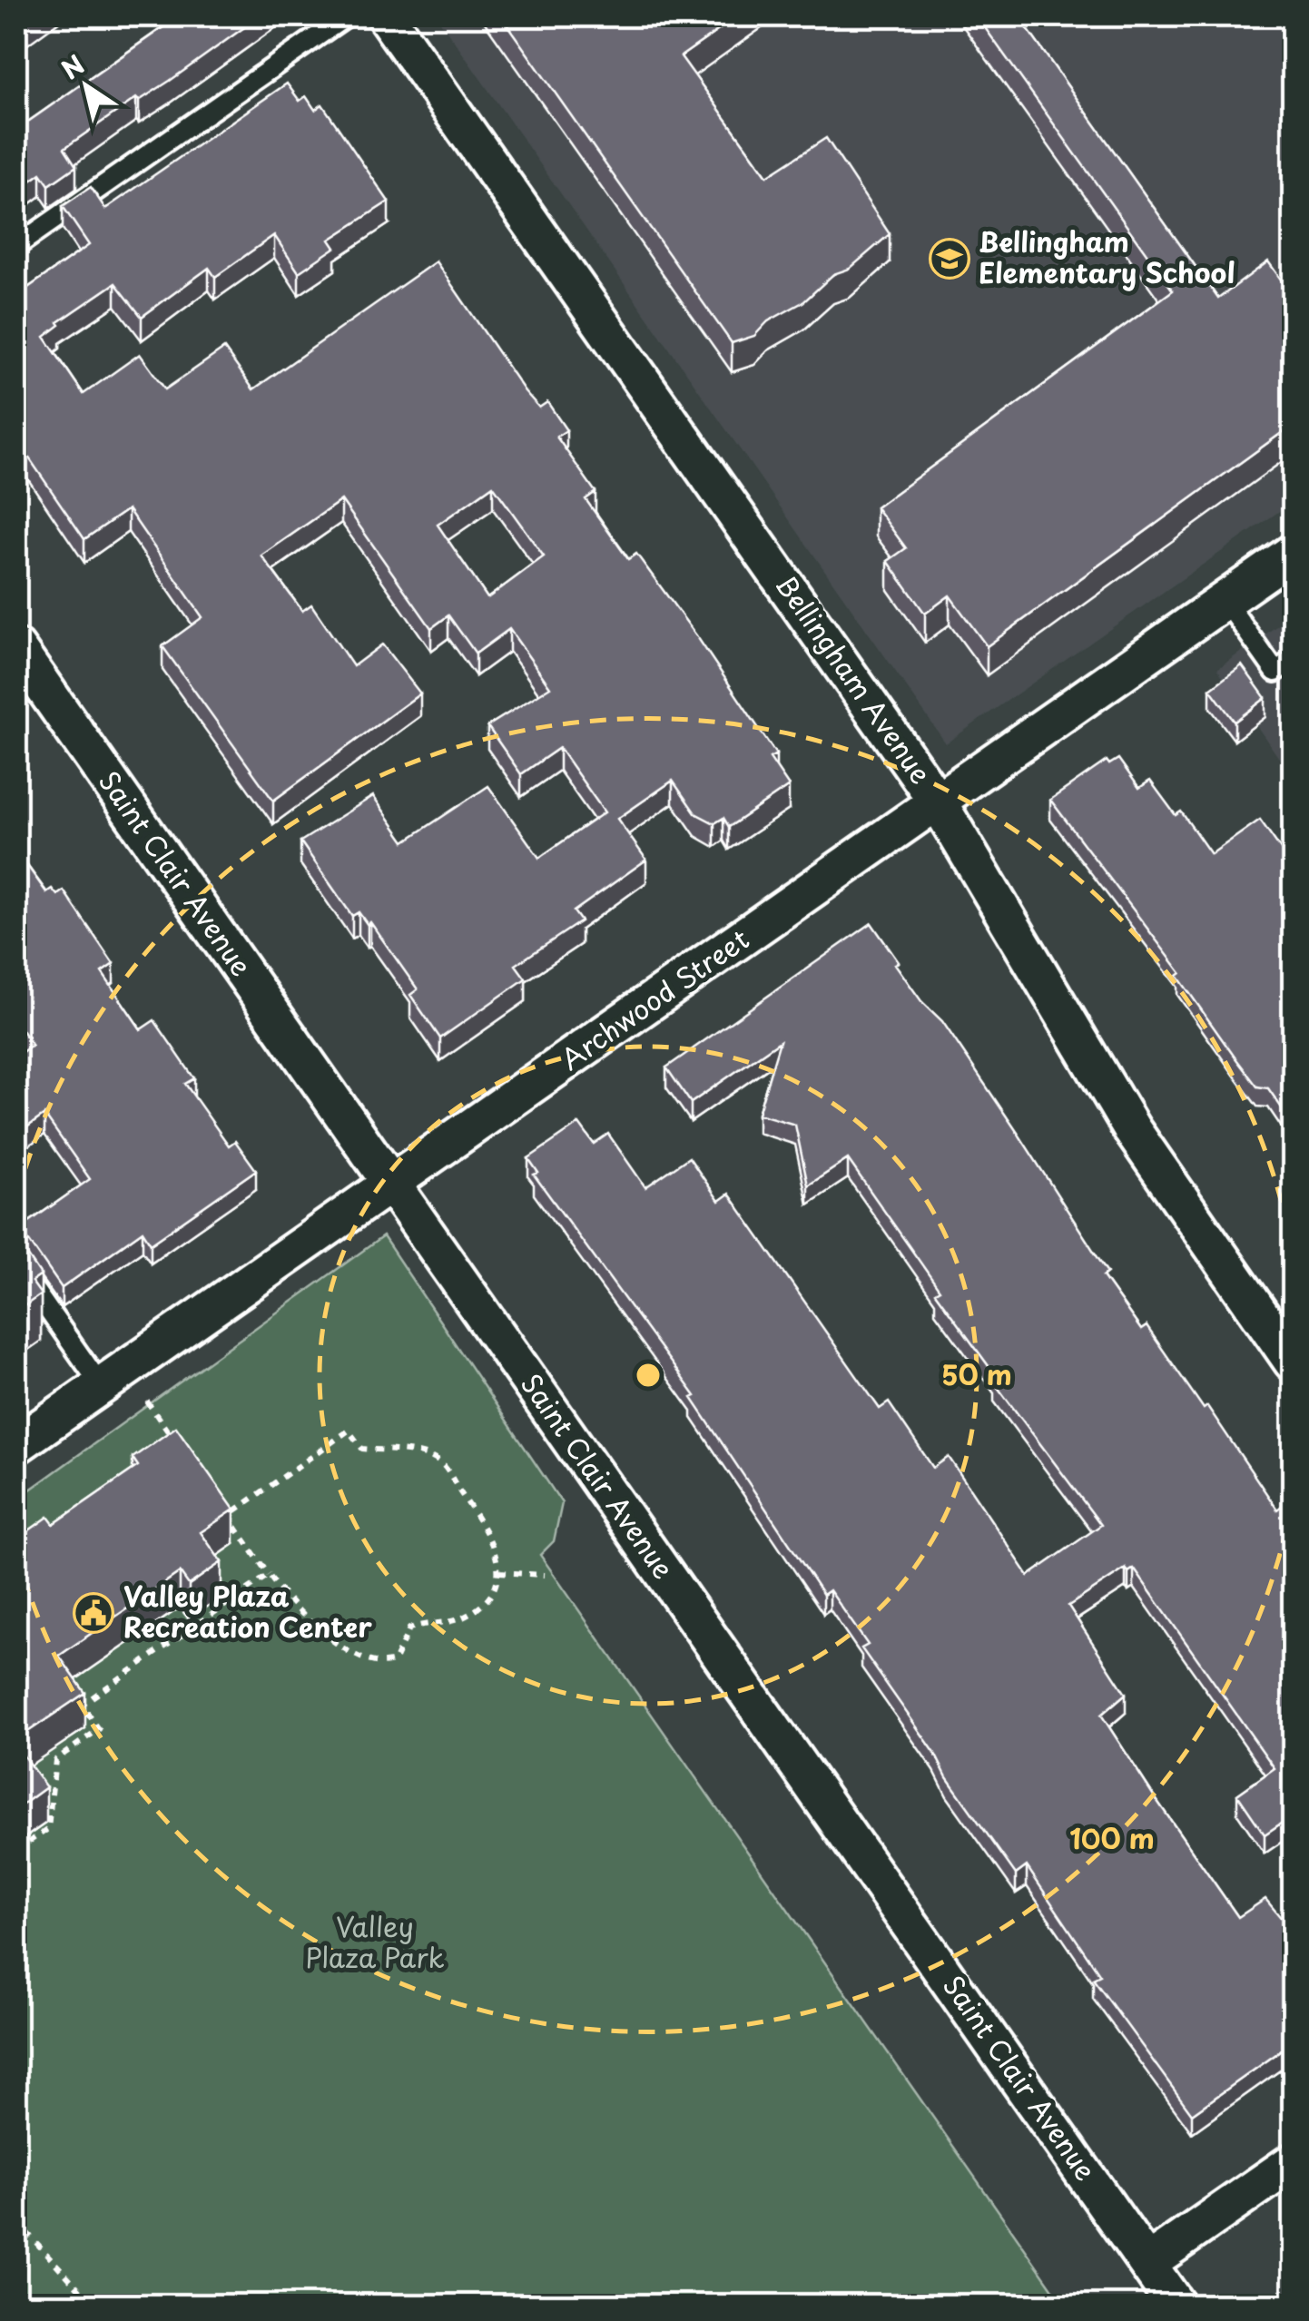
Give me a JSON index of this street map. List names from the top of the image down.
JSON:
{
  "streets": {
    "street": ["Bellingham Avenue", "Saint Clair Avenue", "Archwood Street"]
  },
  "crossings": [
    ["Bellingham Avenue", "Archwood Street"],
    ["Saint Clair Avenue", "Archwood Street"]
  ],
  "parks": ["Valley Plaza Park"],
  "places": {
    "school or university": ["Bellingham Elementary School"],
    "public building": ["Valley Plaza Recreation Center"]
  },
  "north": "top left",
  "rings": ["50 m", "100 m"]
}
